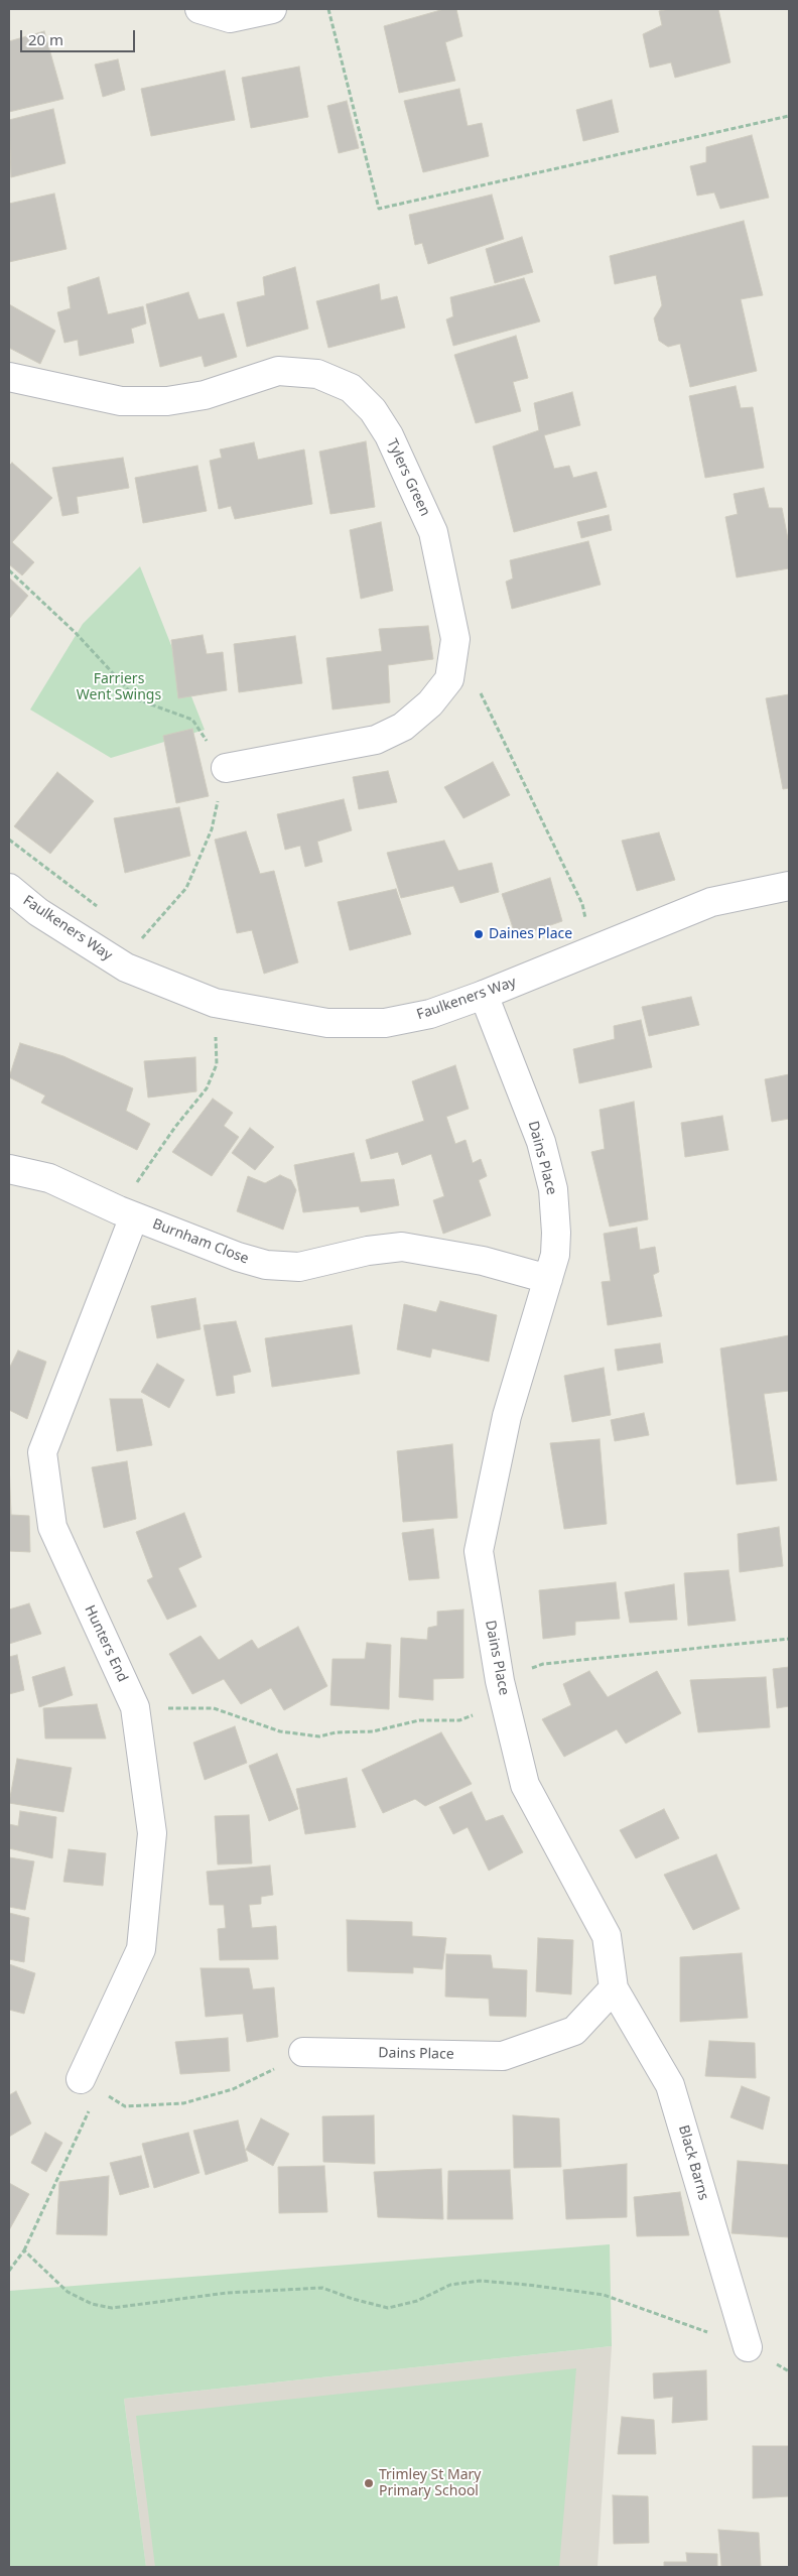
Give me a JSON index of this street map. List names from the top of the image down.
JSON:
{
  "streets": {
    "street": [
      "Tylers Green",
      "Faulkeners Way",
      "Dains Place",
      "Burnham Close",
      "Hunters End",
      "Black Barns"
    ]
  },
  "crossings": [
    ["Faulkeners Way", "Dains Place"],
    ["Dains Place", "Burnham Close"],
    ["Dains Place", "Black Barns"],
    ["Burnham Close", "Hunters End"]
  ],
  "parks": ["Farriers Went Swings"],
  "places": ["Daines Place", "Trimley St Mary Primary School"],
  "scale_bar": "20 m"
}
